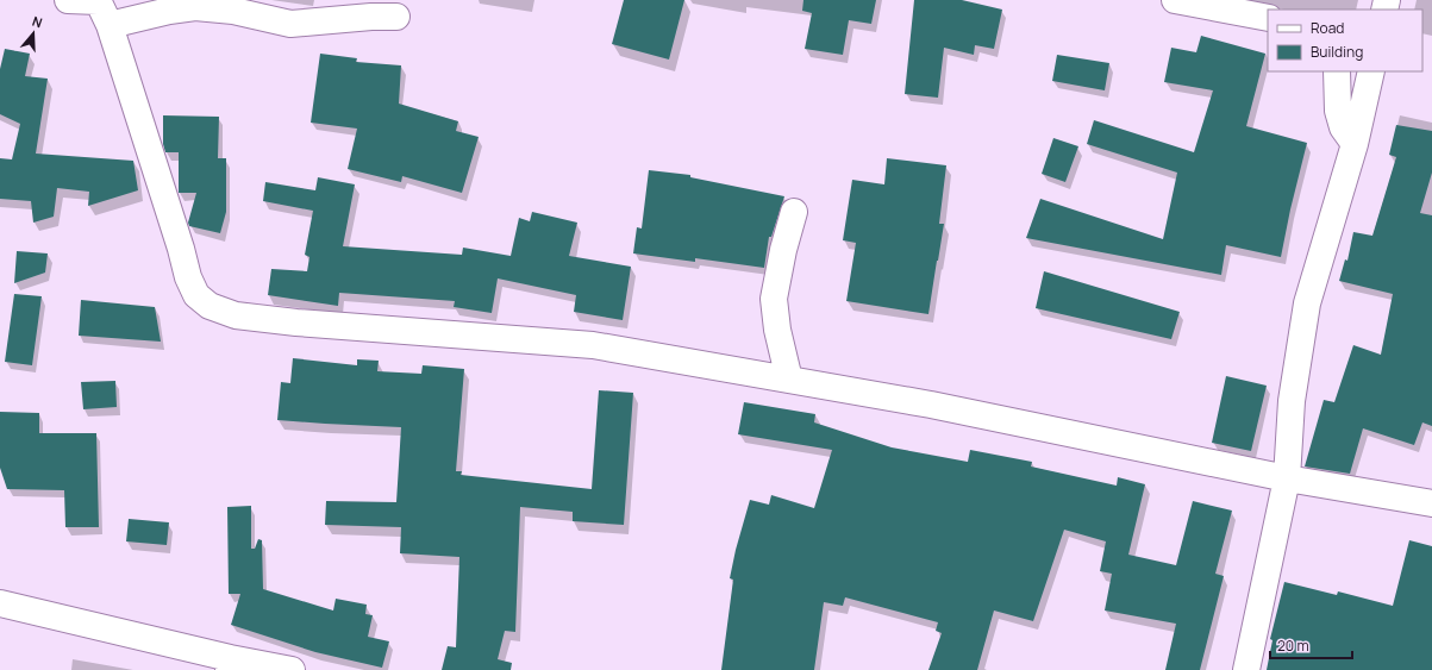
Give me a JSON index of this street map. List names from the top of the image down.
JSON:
{
  "legend": ["Road", "Building"],
  "scale_bar": "20 m",
  "north": "top"
}
